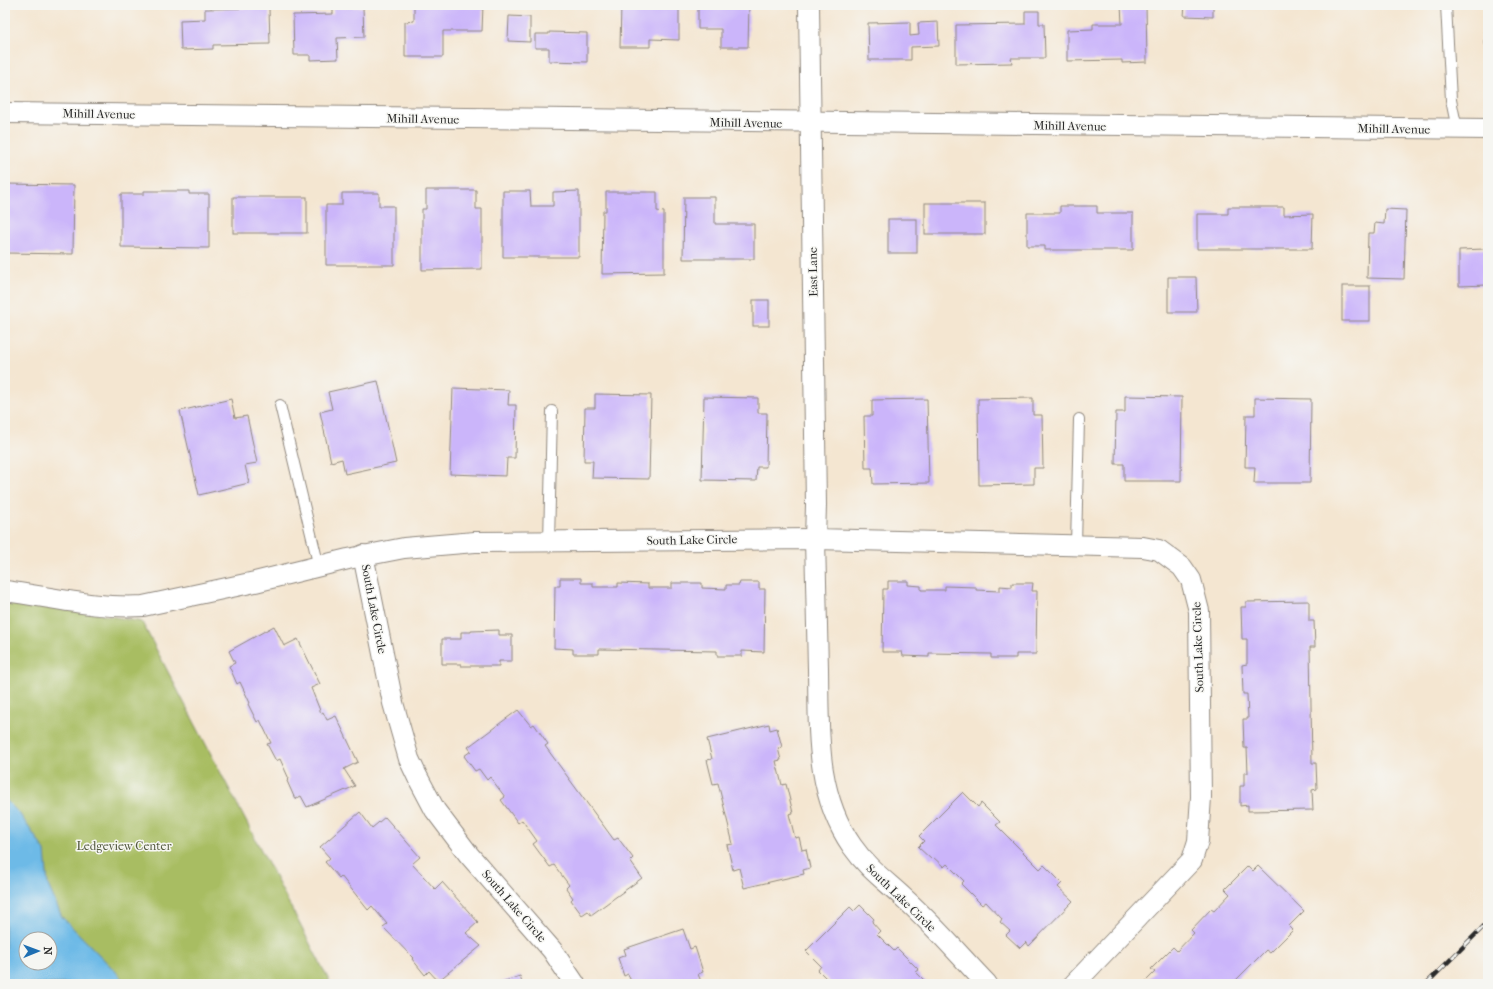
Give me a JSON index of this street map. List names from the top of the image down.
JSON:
{
  "streets": {
    "street": ["Mihill Avenue", "East Lane", "South Lake Circle"]
  },
  "crossings": [
    ["Mihill Avenue", "East Lane"],
    ["East Lane", "South Lake Circle"]
  ],
  "parks": ["Ledgeview Center"],
  "north": "right"
}
